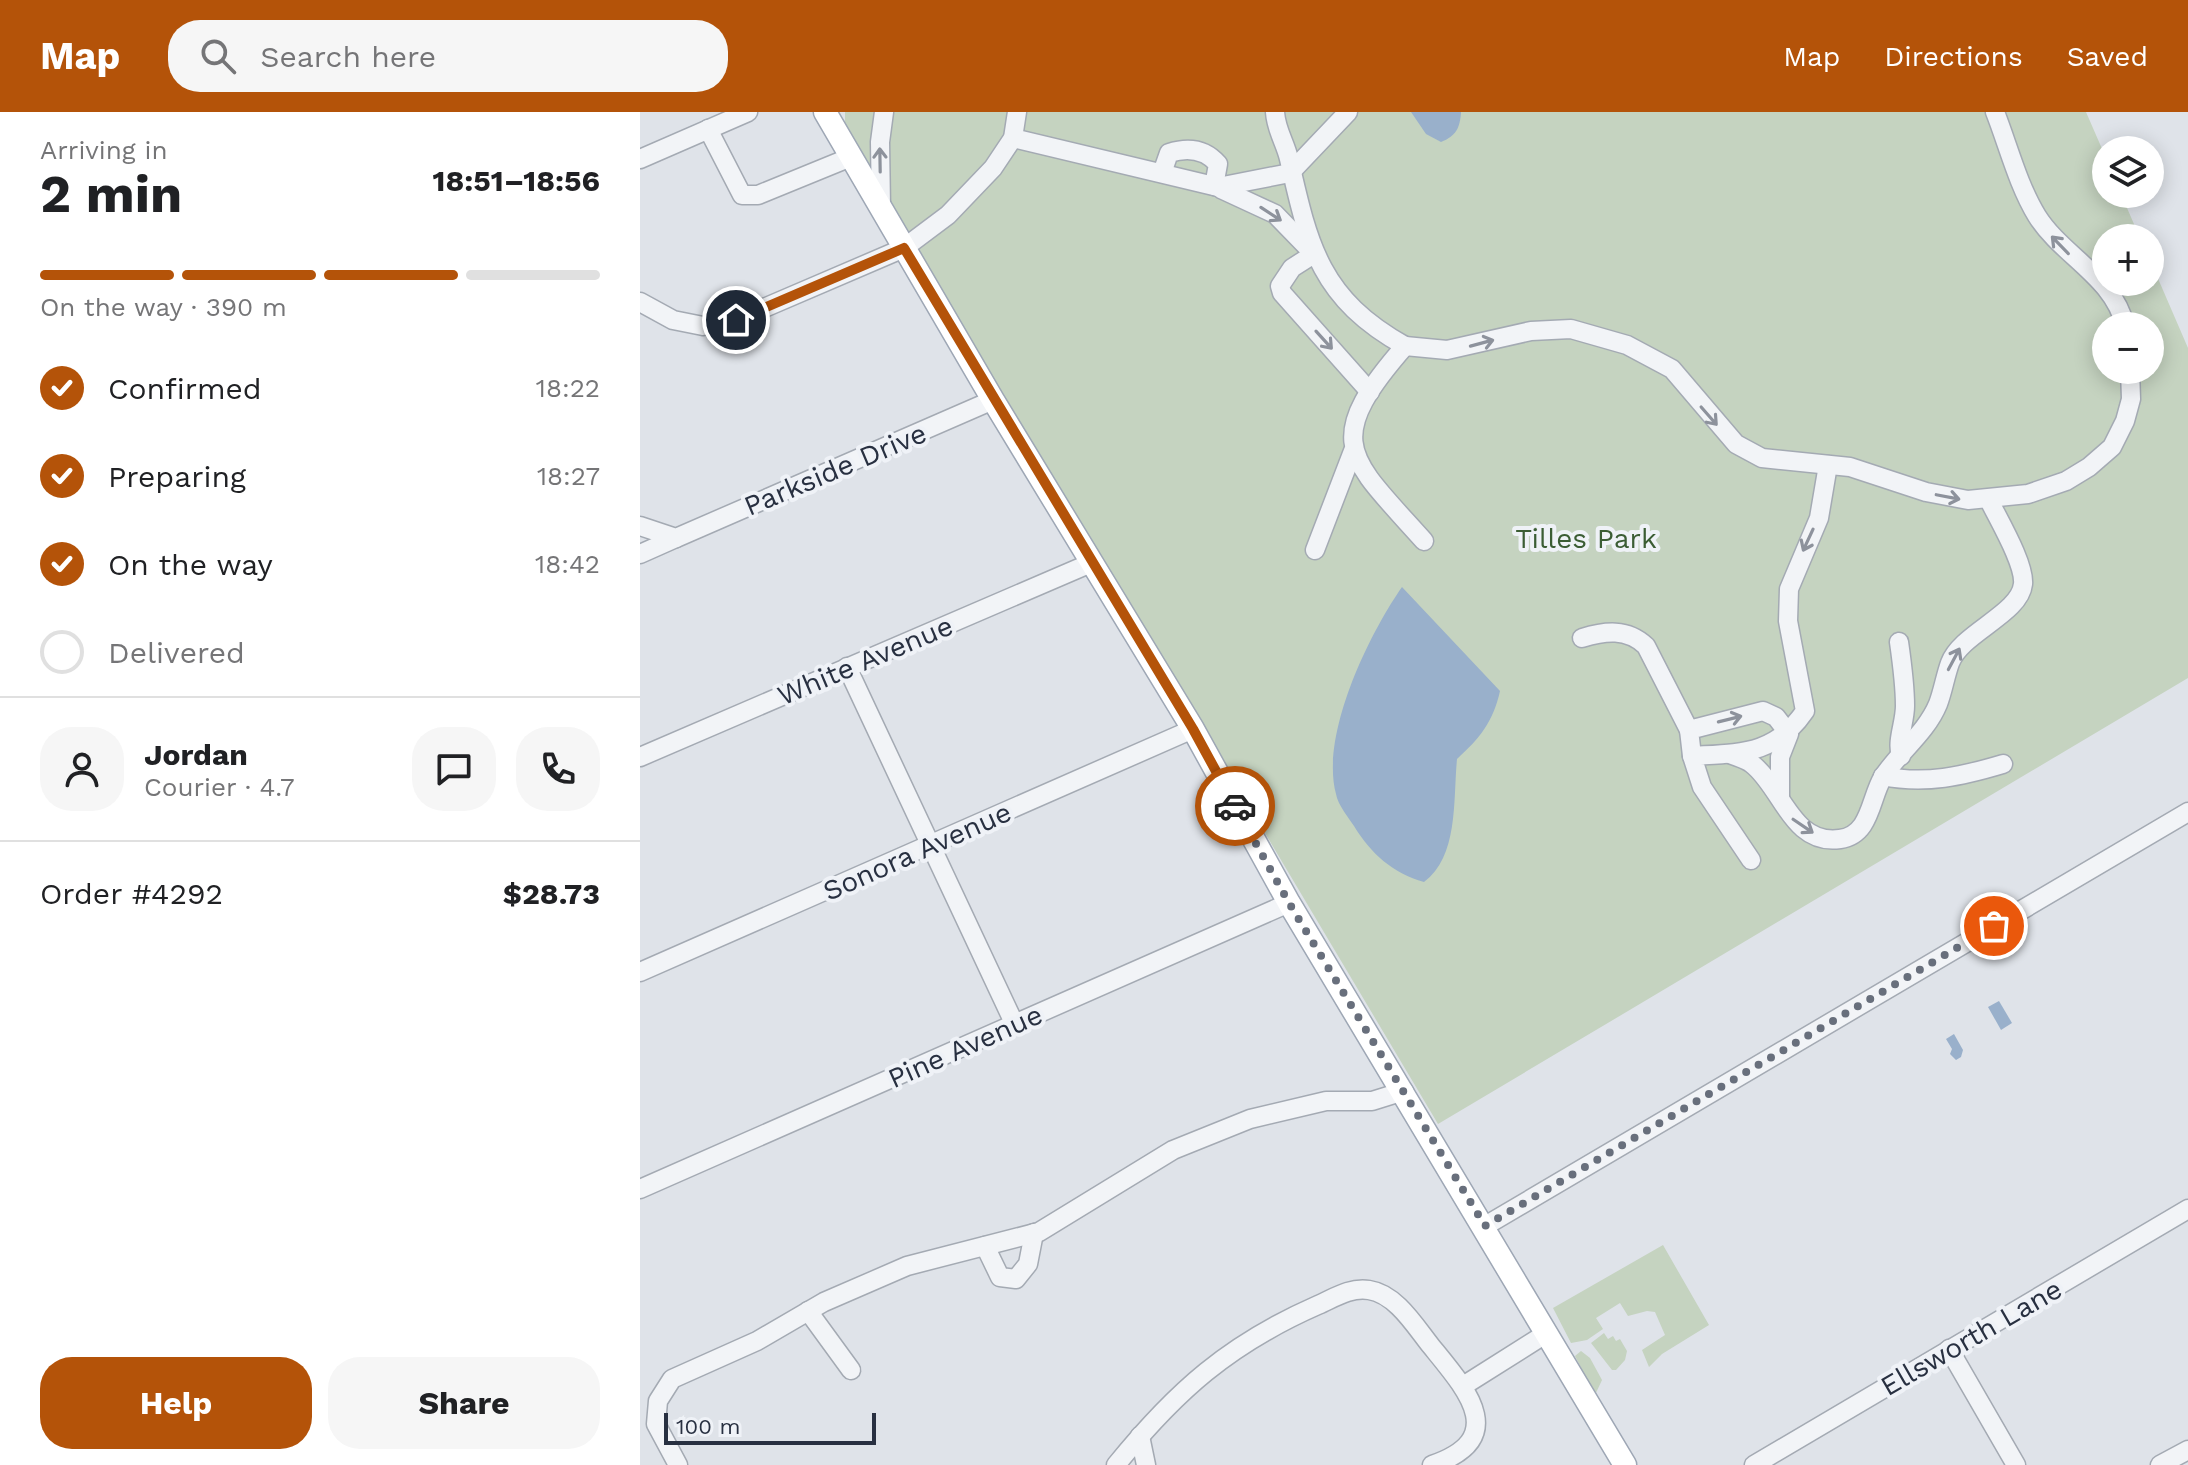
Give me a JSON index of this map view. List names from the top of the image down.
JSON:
{
  "streets": {
    "street": [
      "Parkside Drive",
      "White Avenue",
      "Sonora Avenue",
      "Pine Avenue",
      "Ellsworth Lane"
    ]
  },
  "parks": ["Tilles Park"],
  "scale_bar": "100 m",
  "page": {
    "header": "Map",
    "search": "Search here",
    "nav": ["Map", "Directions", "Saved"],
    "heading": ["2 min", "Arriving in", "18:51–18:56"],
    "panel": [
      "Jordan",
      "Courier · 4.7",
      "Order #4292",
      "$28.73"
    ],
    "map_buttons": ["+", "−"],
    "bar": "On the way · 390 m",
    "list": [
      ["Confirmed", "18:22"],
      ["Preparing", "18:27"],
      ["On the way", "18:42"],
      "Delivered"
    ],
    "buttons": ["Help", "Share"],
    "scale": "100 m"
  }
}
